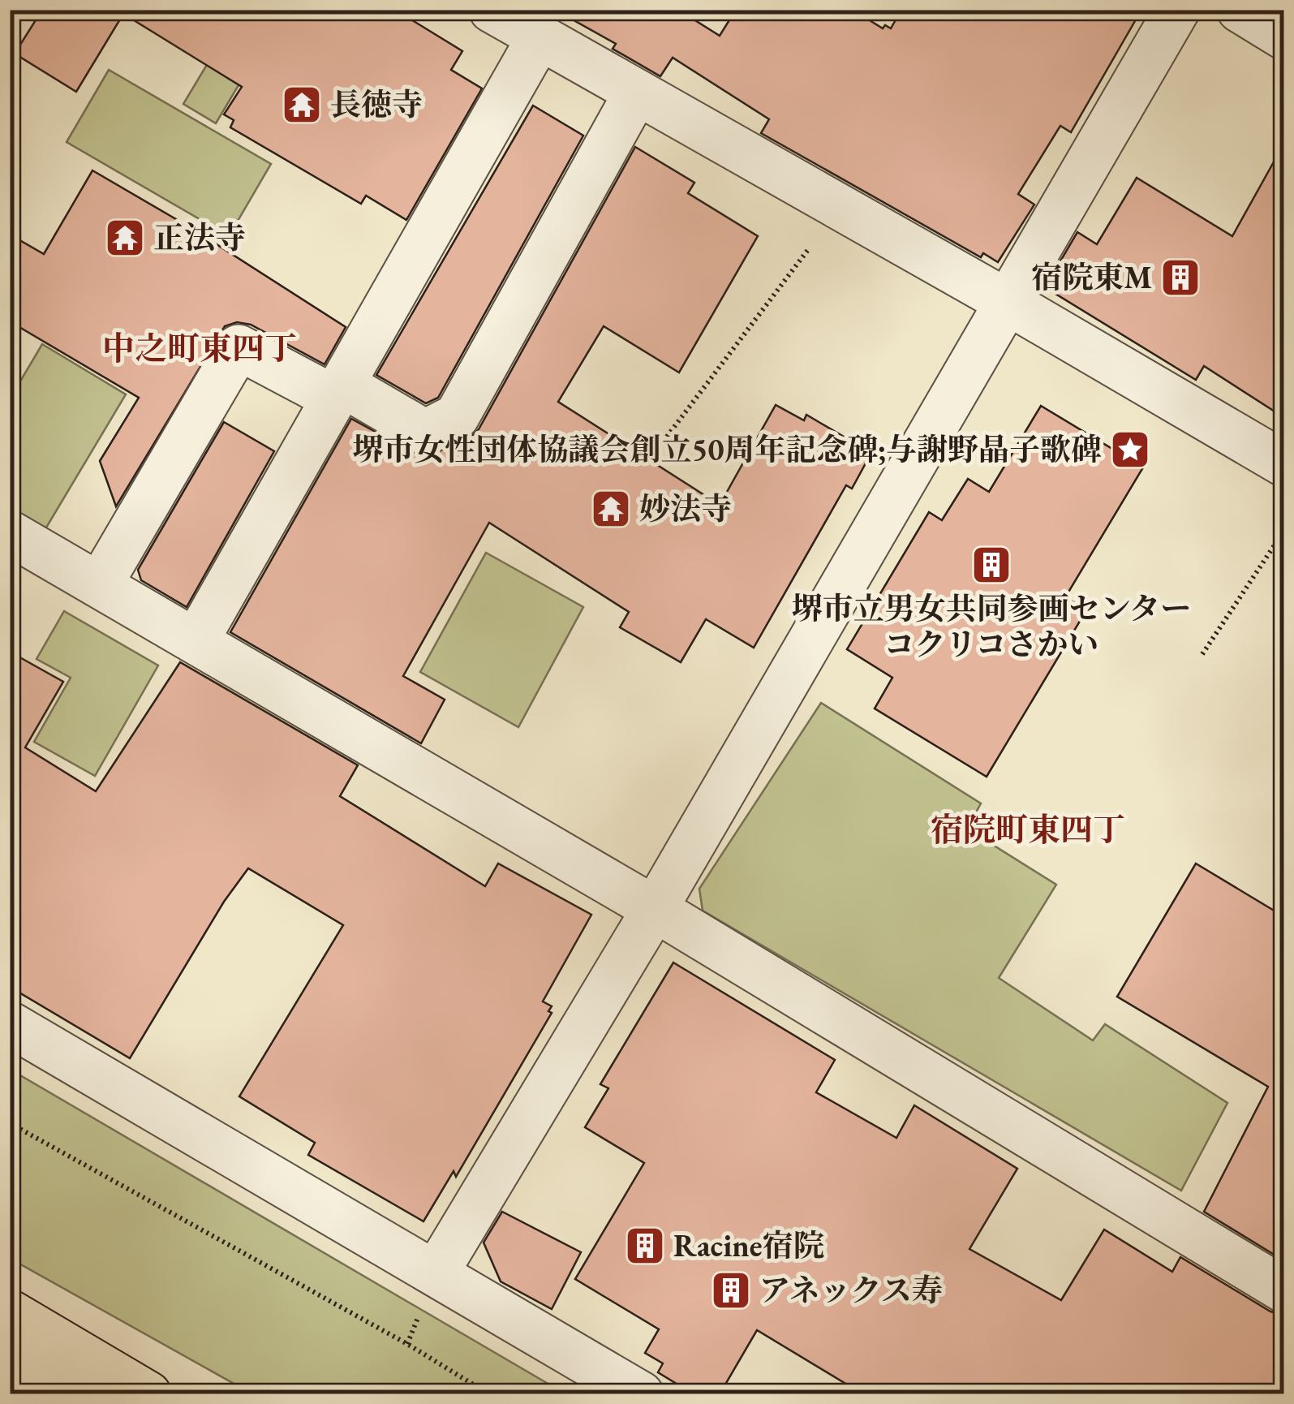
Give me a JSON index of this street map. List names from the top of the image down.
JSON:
{
  "districts": ["中之町東四丁", "宿院町東四丁"],
  "places": {
    "temple": ["長徳寺", "正法寺", "妙法寺"],
    "building": [
      "宿院東M",
      "堺市立男女共同参画センター コクリコさかい",
      "Racine宿院",
      "アネックス寿"
    ],
    "place": ["堺市女性団体協議会創立50周年記念碑;与謝野晶子歌碑"]
  }
}
